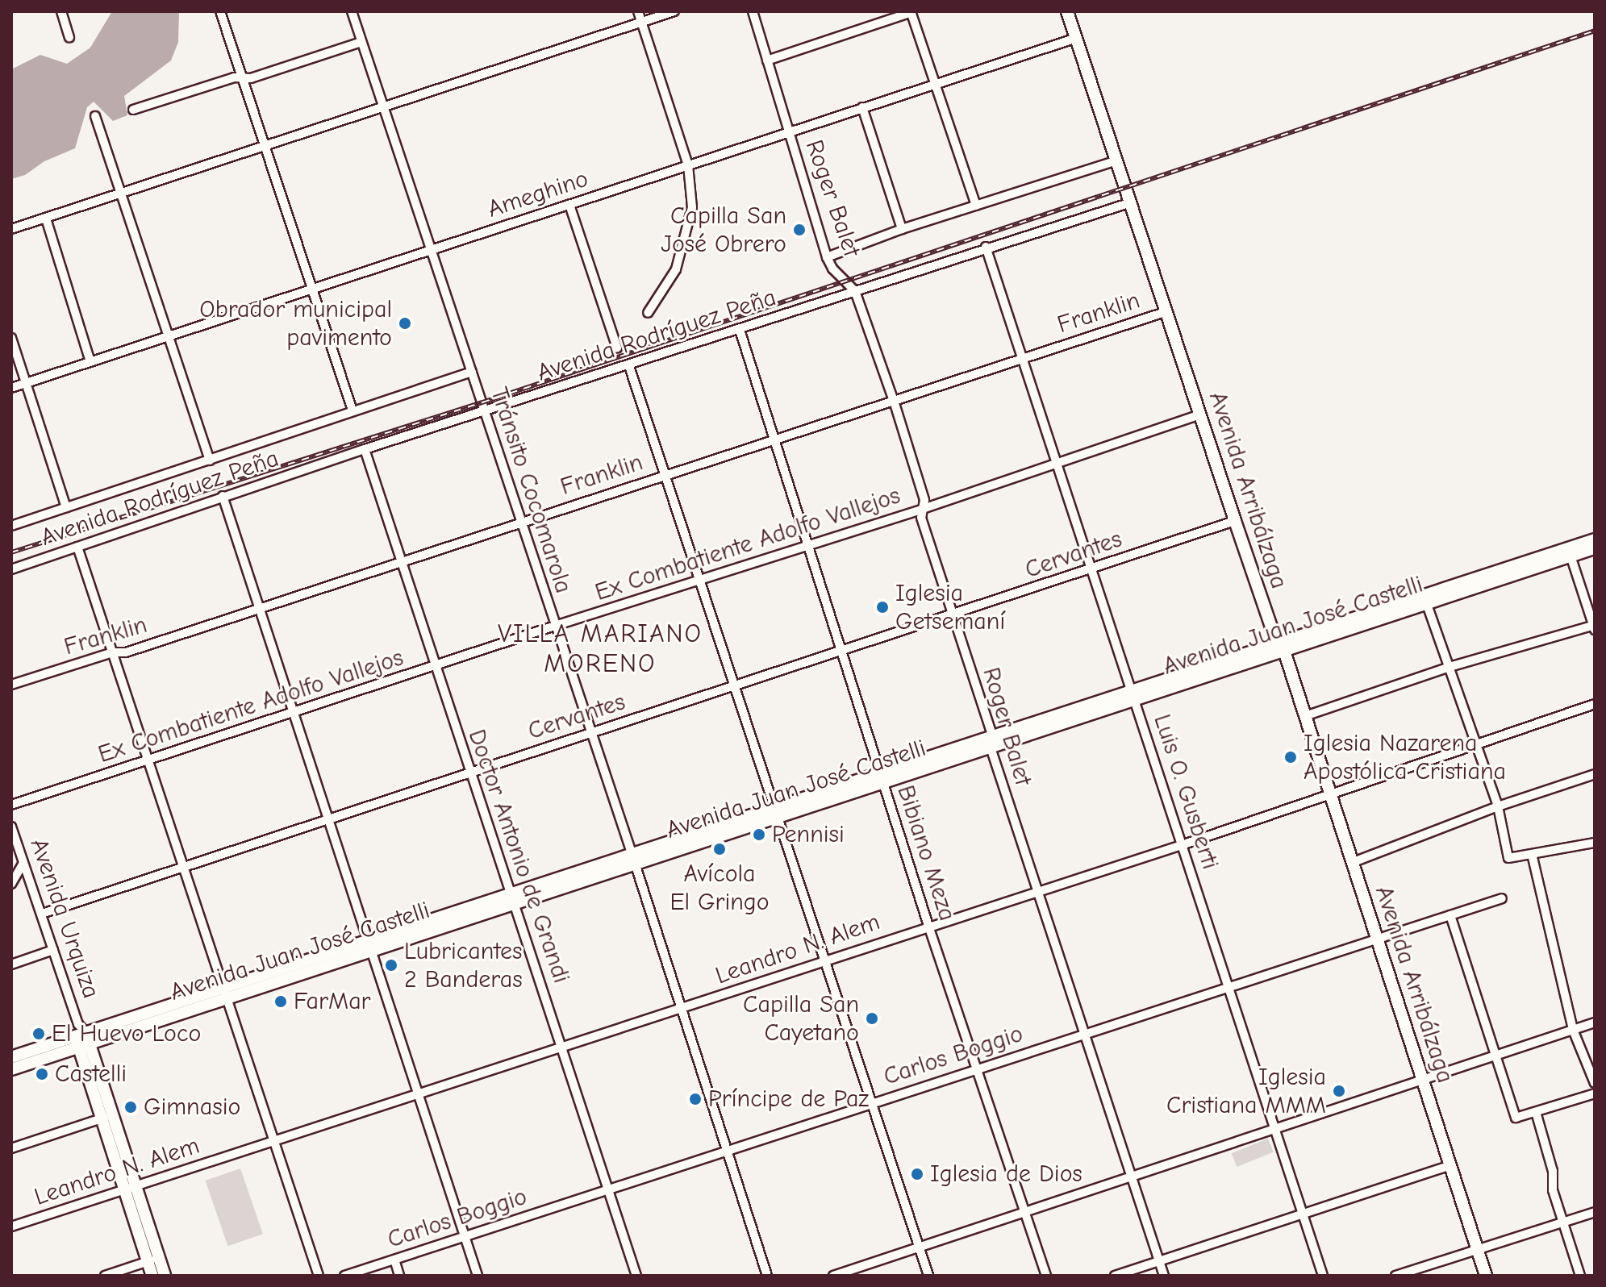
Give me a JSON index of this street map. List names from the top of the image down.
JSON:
{
  "streets": {
    "main road": ["Avenida Arribálzaga", "Avenida Juan José Castelli", "Avenida Urquiza"],
    "street": [
      "Ameghino",
      "Roger Balet",
      "Franklin",
      "Avenida Rodríguez Peña",
      "Tránsito Cocomarola",
      "Ex Combatiente Adolfo Vallejos",
      "Cervantes",
      "Luis O. Gusberti",
      "Bibiano Meza",
      "Doctor Antonio de Grandi",
      "Leandro N. Alem",
      "Carlos Boggio"
    ]
  },
  "crossings": [
    ["Ameghino", "Roger Balet"],
    ["Ameghino", "Tránsito Cocomarola"],
    ["Ameghino", "Avenida Arribálzaga"],
    ["Roger Balet", "Franklin"],
    ["Roger Balet", "Avenida Rodríguez Peña"],
    ["Roger Balet", "Ex Combatiente Adolfo Vallejos"],
    ["Roger Balet", "Cervantes"],
    ["Roger Balet", "Avenida Juan José Castelli"],
    ["Roger Balet", "Leandro N. Alem"],
    ["Roger Balet", "Carlos Boggio"],
    ["Franklin", "Tránsito Cocomarola"],
    ["Franklin", "Avenida Arribálzaga"],
    ["Franklin", "Luis O. Gusberti"],
    ["Franklin", "Bibiano Meza"],
    ["Franklin", "Doctor Antonio de Grandi"],
    ["Avenida Rodríguez Peña", "Tránsito Cocomarola"],
    ["Avenida Rodríguez Peña", "Avenida Arribálzaga"],
    ["Avenida Rodríguez Peña", "Luis O. Gusberti"],
    ["Avenida Rodríguez Peña", "Bibiano Meza"],
    ["Avenida Rodríguez Peña", "Doctor Antonio de Grandi"],
    ["Tránsito Cocomarola", "Ex Combatiente Adolfo Vallejos"],
    ["Tránsito Cocomarola", "Cervantes"],
    ["Tránsito Cocomarola", "Avenida Juan José Castelli"],
    ["Tránsito Cocomarola", "Leandro N. Alem"],
    ["Tránsito Cocomarola", "Carlos Boggio"],
    ["Avenida Arribálzaga", "Ex Combatiente Adolfo Vallejos"],
    ["Avenida Arribálzaga", "Cervantes"],
    ["Avenida Arribálzaga", "Avenida Juan José Castelli"],
    ["Avenida Arribálzaga", "Leandro N. Alem"],
    ["Avenida Arribálzaga", "Carlos Boggio"],
    ["Ex Combatiente Adolfo Vallejos", "Luis O. Gusberti"],
    ["Ex Combatiente Adolfo Vallejos", "Bibiano Meza"],
    ["Ex Combatiente Adolfo Vallejos", "Doctor Antonio de Grandi"],
    ["Cervantes", "Luis O. Gusberti"],
    ["Cervantes", "Bibiano Meza"],
    ["Cervantes", "Doctor Antonio de Grandi"],
    ["Cervantes", "Avenida Urquiza"],
    ["Avenida Juan José Castelli", "Luis O. Gusberti"],
    ["Avenida Juan José Castelli", "Bibiano Meza"],
    ["Avenida Juan José Castelli", "Doctor Antonio de Grandi"],
    ["Avenida Juan José Castelli", "Avenida Urquiza"],
    ["Luis O. Gusberti", "Leandro N. Alem"],
    ["Luis O. Gusberti", "Carlos Boggio"],
    ["Bibiano Meza", "Leandro N. Alem"],
    ["Bibiano Meza", "Carlos Boggio"],
    ["Doctor Antonio de Grandi", "Leandro N. Alem"],
    ["Doctor Antonio de Grandi", "Carlos Boggio"],
    ["Avenida Urquiza", "Leandro N. Alem"]
  ],
  "districts": ["VILLA MARIANO MORENO"],
  "places": [
    "Capilla San José Obrero",
    "Obrador municipal pavimento",
    "Iglesia Getsemaní",
    "Iglesia Nazarena Apostólica Cristiana",
    "Pennisi",
    "Avícola El Gringo",
    "Lubricantes 2 Banderas",
    "FarMar",
    "Capilla San Cayetano",
    "El Huevo Loco",
    "Castelli",
    "Iglesia Cristiana MMM",
    "Príncipe de Paz",
    "Gimnasio",
    "Iglesia de Dios"
  ]
}
